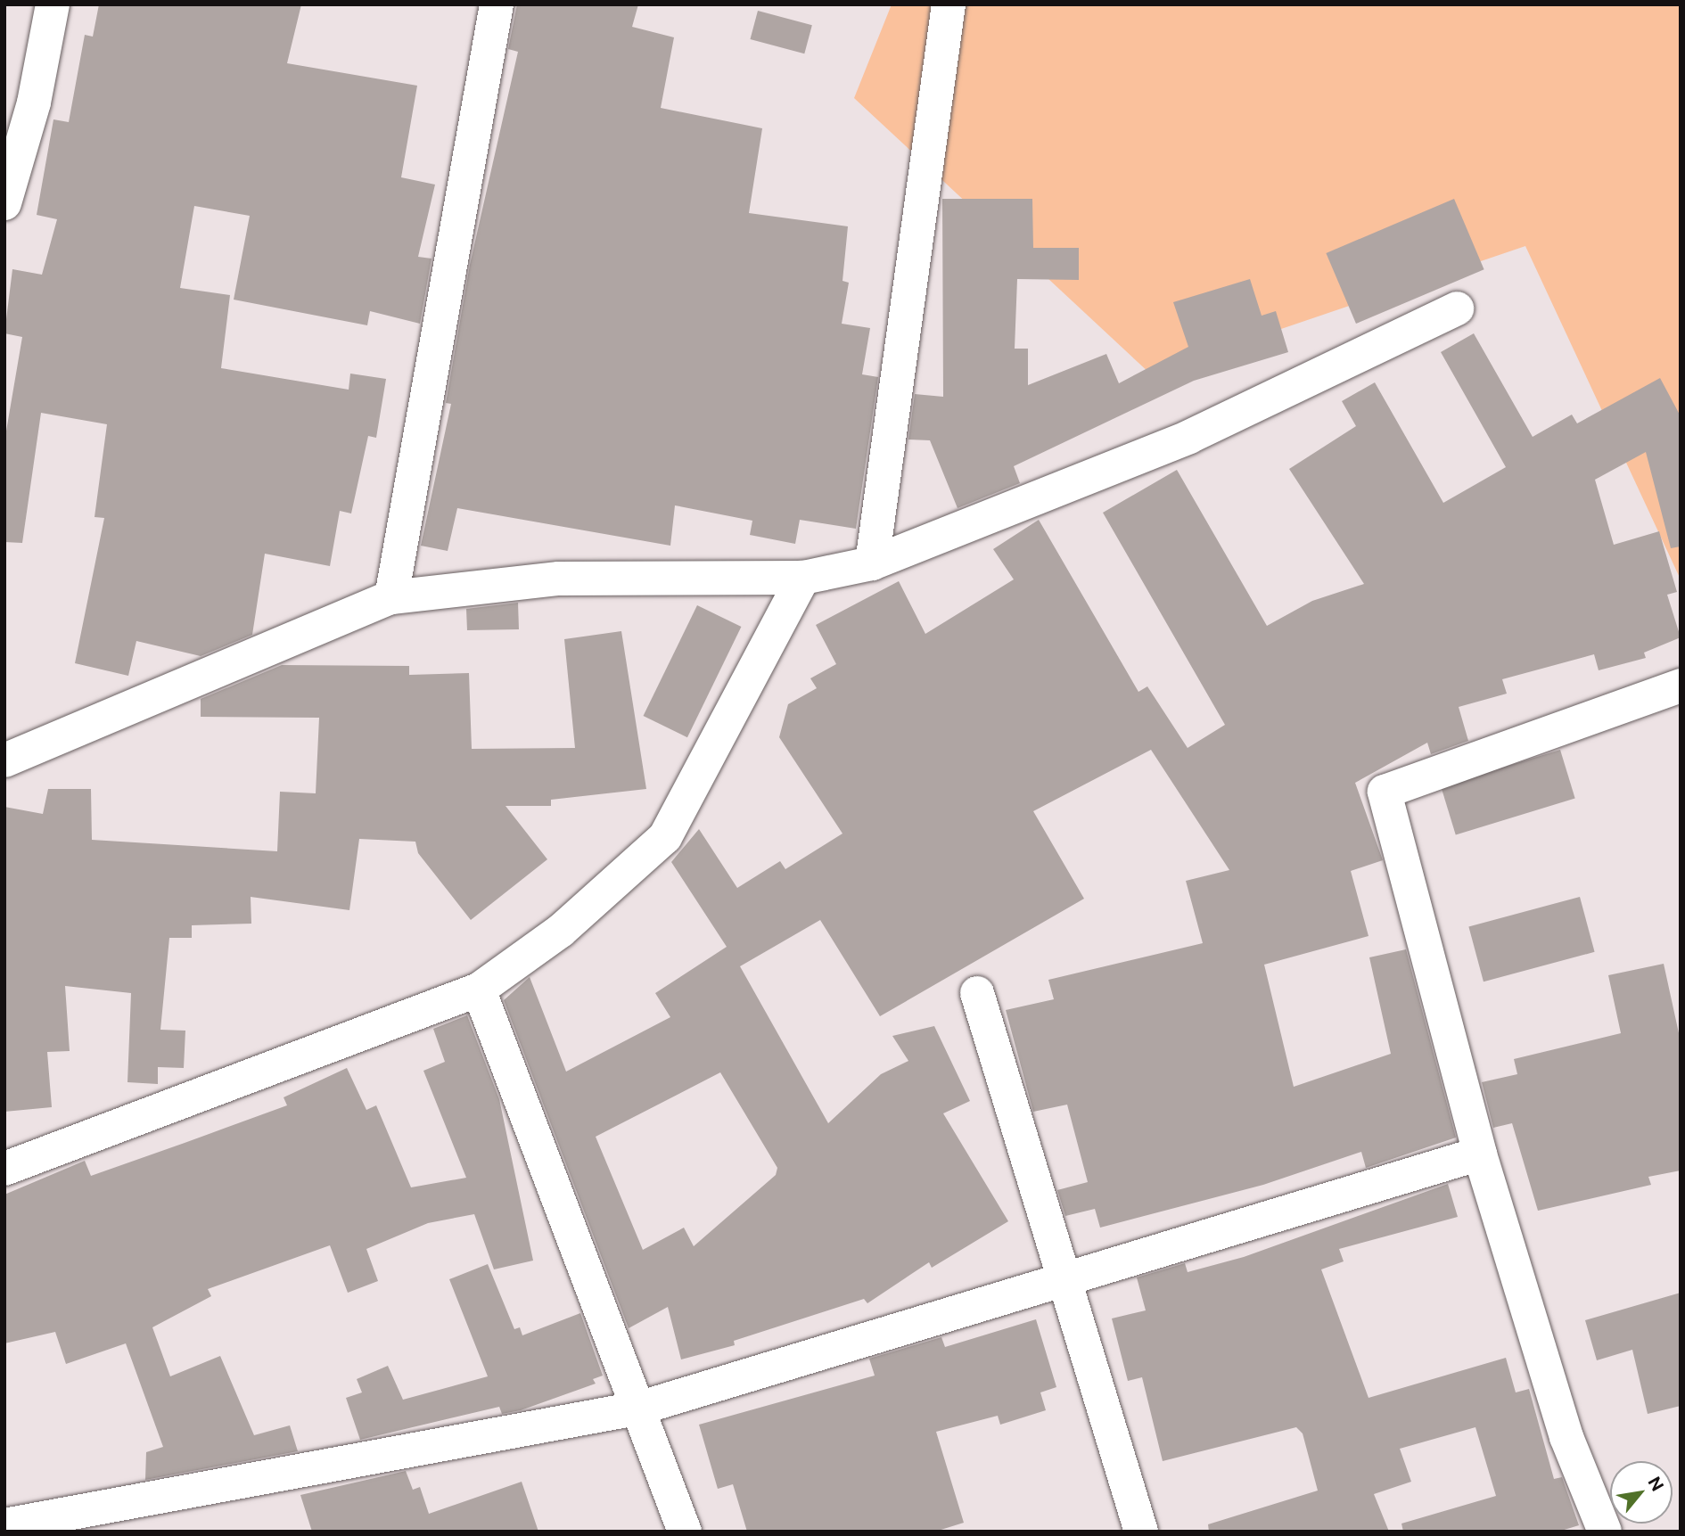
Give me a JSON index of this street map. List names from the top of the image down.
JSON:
{
  "north": "top right"
}
